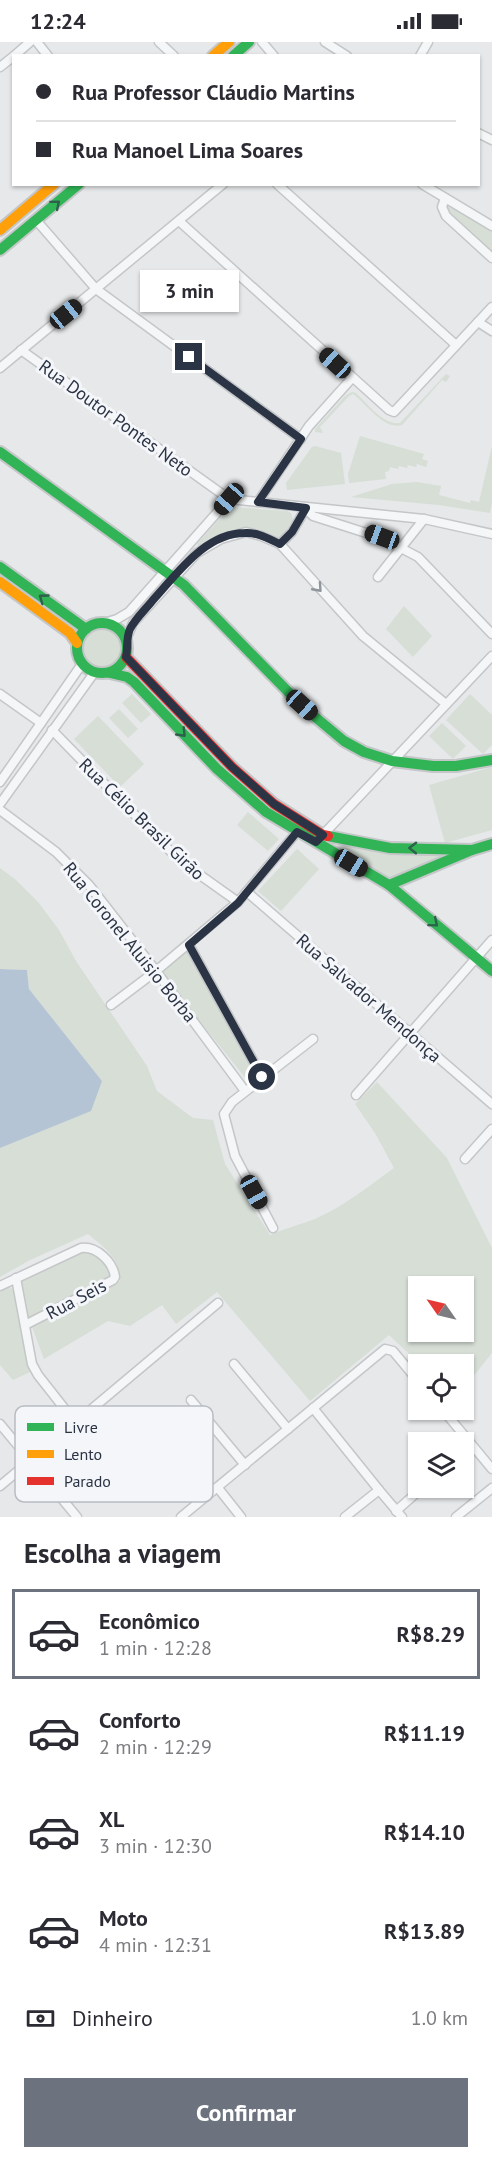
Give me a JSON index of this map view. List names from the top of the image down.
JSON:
{
  "streets": {
    "street": [
      "Rua Doutor Pontes Neto",
      "Rua Célio Brasil Girão",
      "Rua Coronel Aluisio Borba",
      "Rua Salvador Mendonça",
      "Rua Seis"
    ]
  },
  "legend": ["Livre", "Lento", "Parado"],
  "north": "top left",
  "page": {
    "status": "12:24",
    "banner": ["Rua Professor Cláudio Martins", "Rua Manoel Lima Soares"],
    "bubble": "3 min",
    "heading": "Escolha a viagem",
    "list": [
      {
        "name": "Econômico",
        "note": "1 min · 12:28",
        "value": "R$8.29"
      },
      {
        "name": "Conforto",
        "note": "2 min · 12:29",
        "value": "R$11.19"
      },
      {
        "name": "XL",
        "note": "3 min · 12:30",
        "value": "R$14.10"
      },
      {
        "name": "Moto",
        "note": "4 min · 12:31",
        "value": "R$13.89"
      }
    ],
    "pay": ["Dinheiro", "1.0 km"],
    "buttons": "Confirmar"
  }
}
